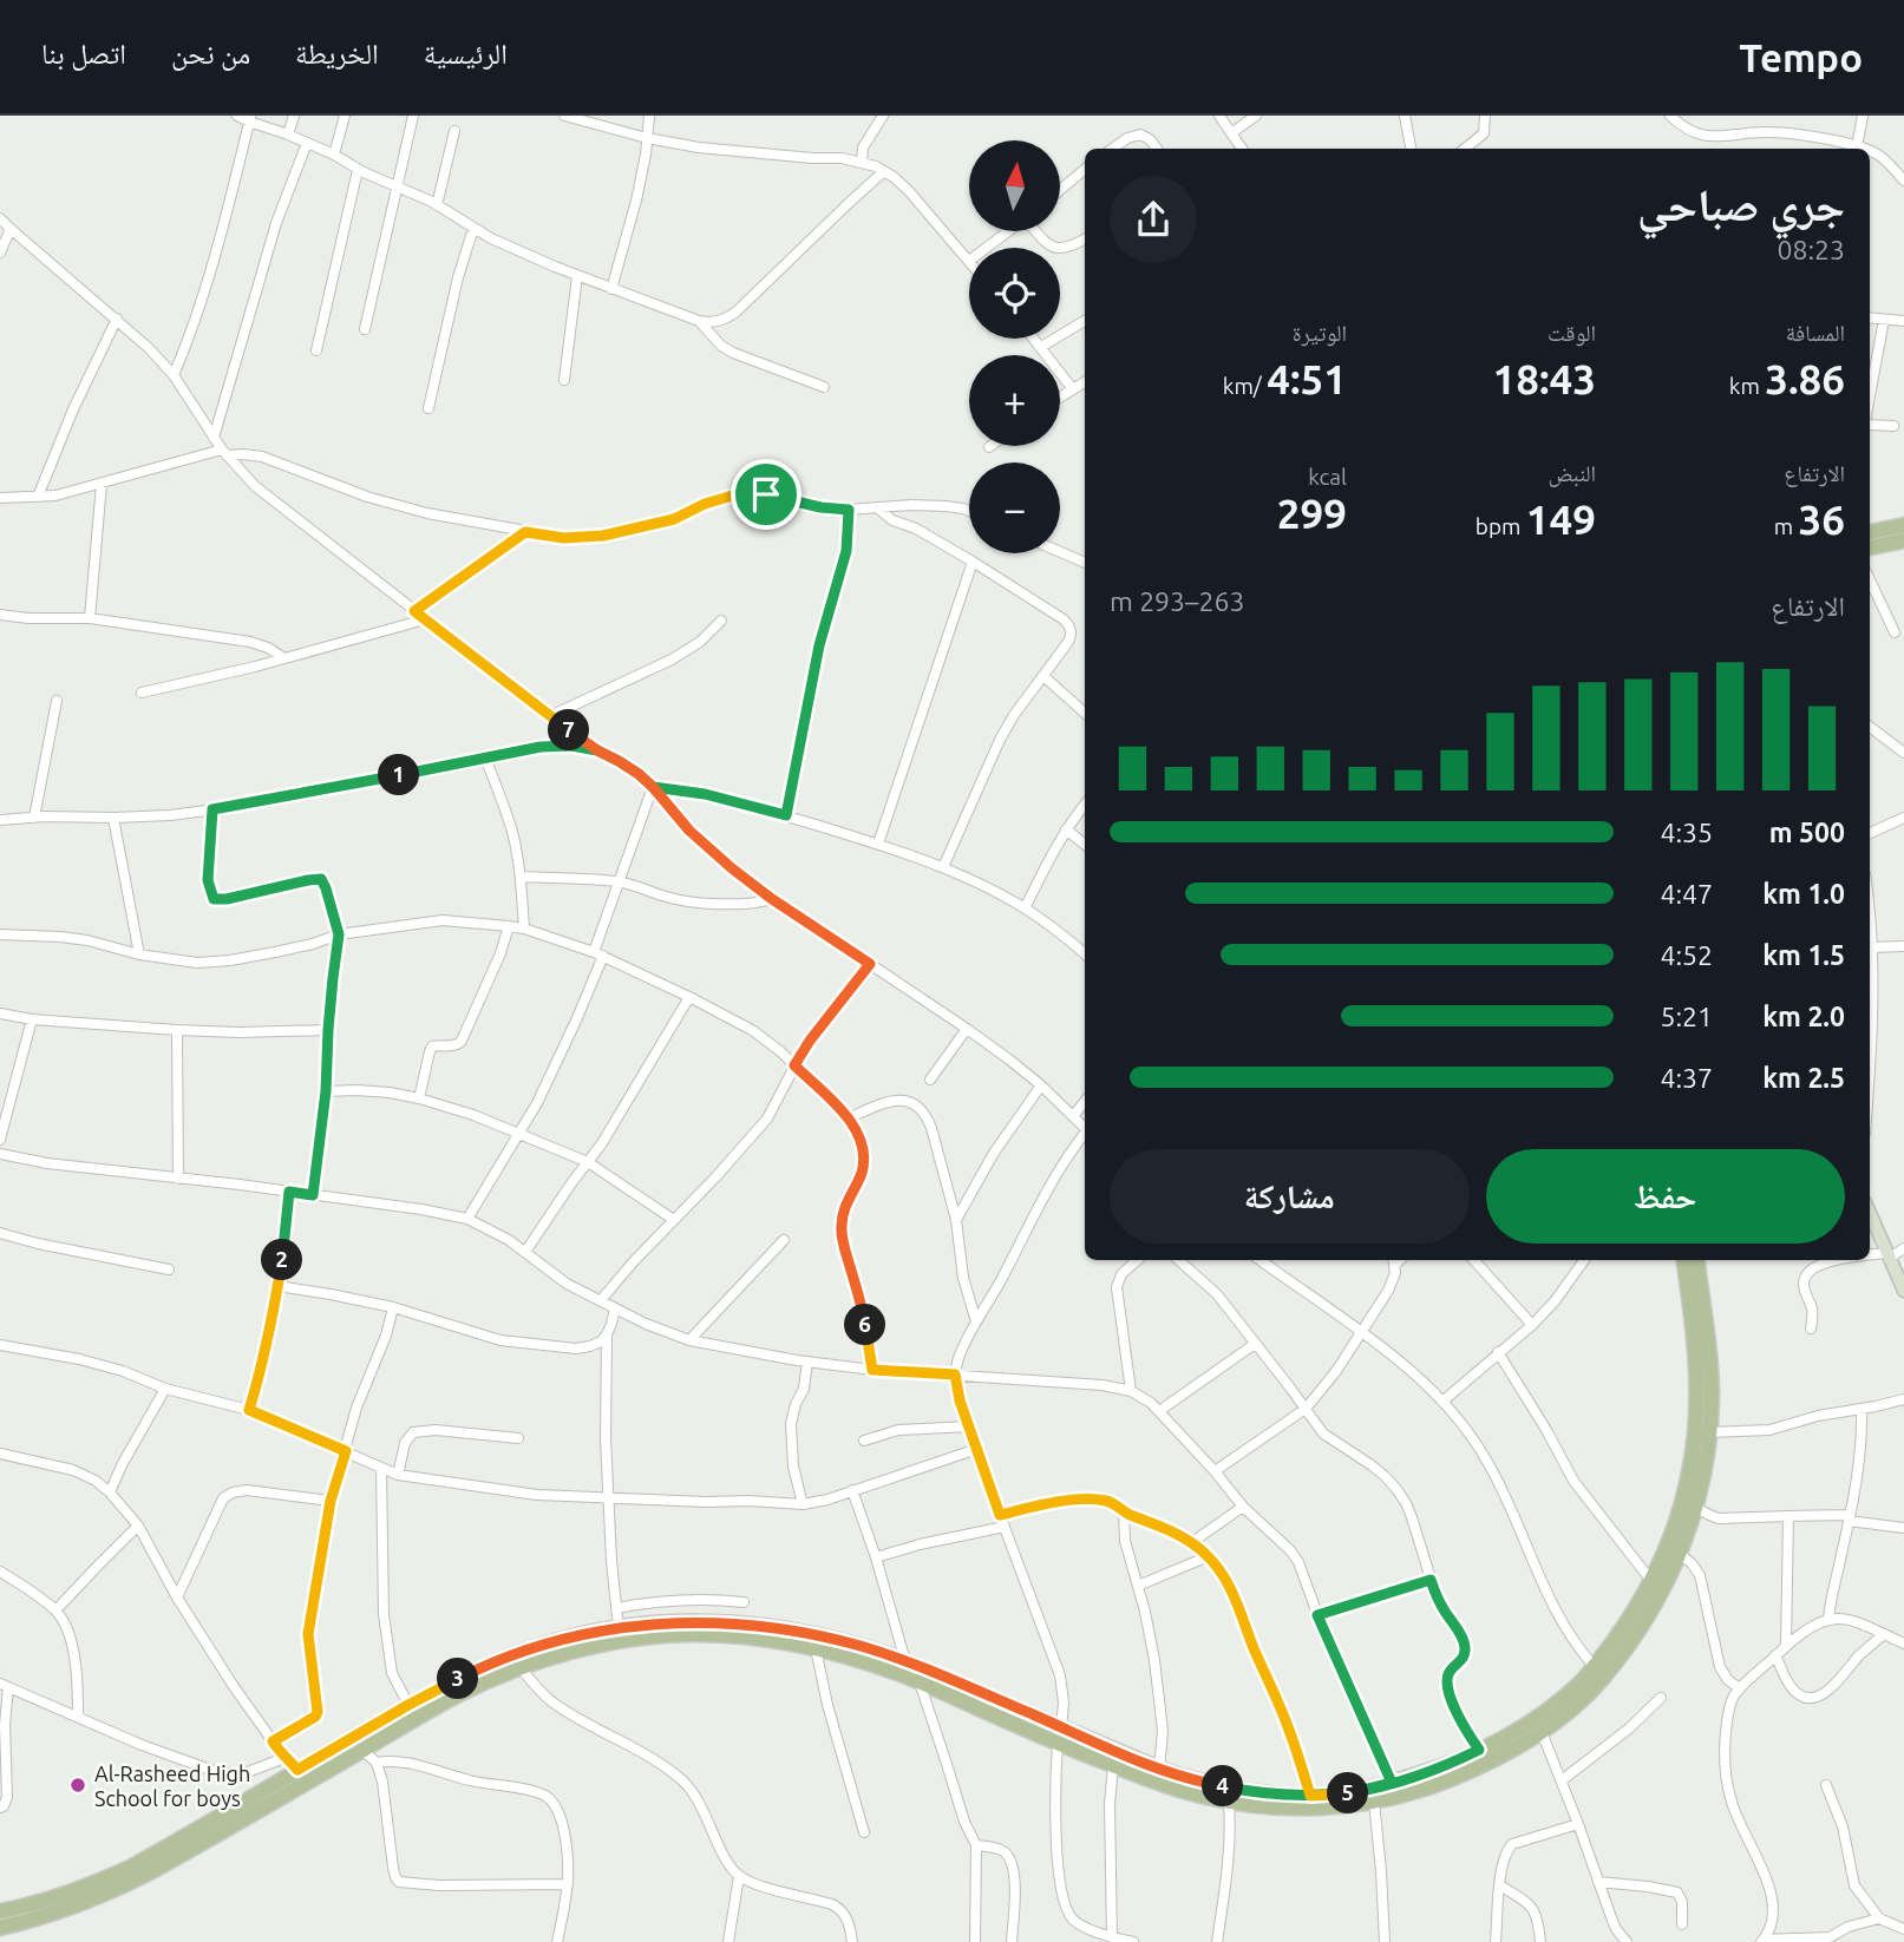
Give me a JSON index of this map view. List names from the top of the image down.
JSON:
{
  "places": ["Al-Rasheed High School for boys"],
  "north": "top",
  "page": {
    "header": "Tempo",
    "nav": [
      "الرئيسية",
      "الخريطة",
      "من نحن",
      "اتصل بنا"
    ],
    "map_buttons": ["+", "−"],
    "heading": ["جري صباحي", "08:23"],
    "stats": [
      ["المسافة", "3.86 km"],
      ["الوقت", "18:43"],
      ["الوتيرة", "4:51 /km"],
      ["الارتفاع", "36 m"],
      ["النبض", "149 bpm"],
      ["kcal", "299"]
    ],
    "chart": ["الارتفاع", "263–293 m"],
    "pins": [
      "7",
      "1",
      "2",
      "6",
      "3",
      "4",
      "5"
    ],
    "list": [
      {
        "name": "500 m",
        "note": "4:35"
      },
      {
        "name": "1.0 km",
        "note": "4:47"
      },
      {
        "name": "1.5 km",
        "note": "4:52"
      },
      {
        "name": "2.0 km",
        "note": "5:21"
      },
      {
        "name": "2.5 km",
        "note": "4:37"
      }
    ],
    "buttons": ["حفظ", "مشاركة"]
  }
}
